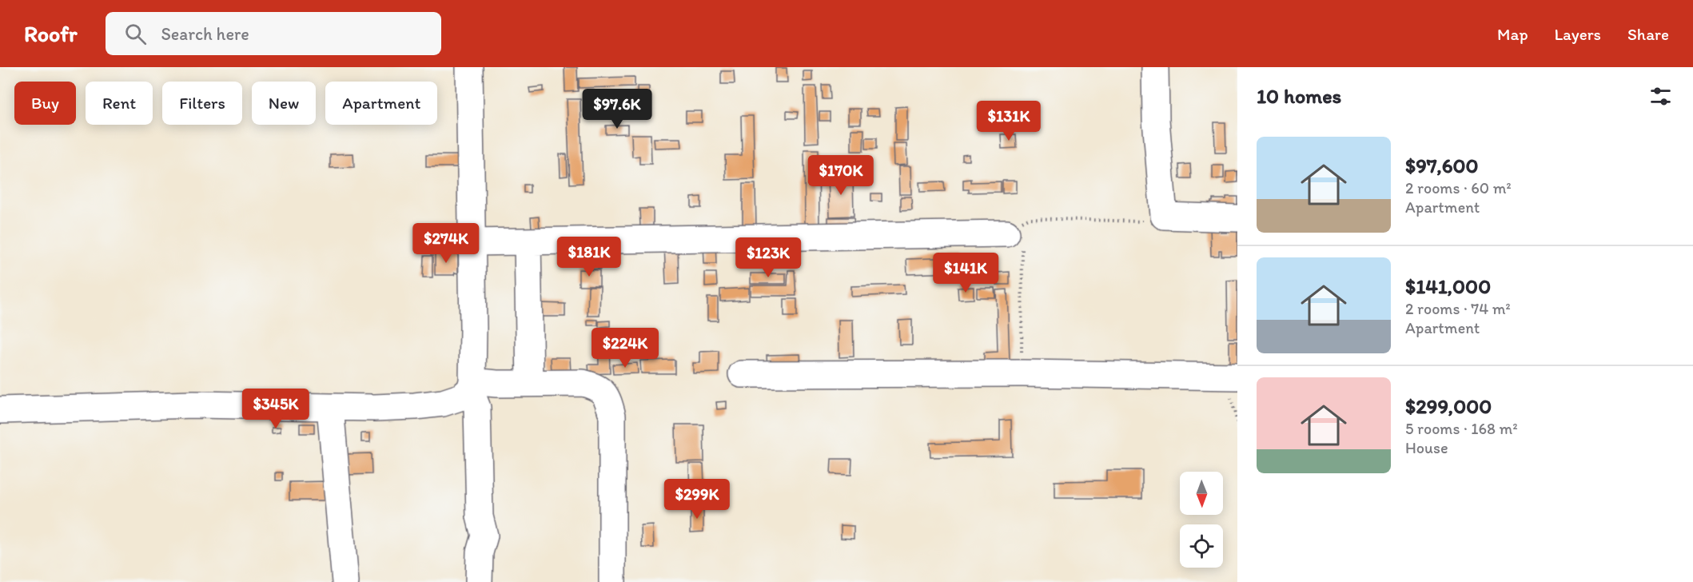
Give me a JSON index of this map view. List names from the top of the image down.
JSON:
{
  "north": "bottom",
  "page": {
    "header": "Roofr",
    "search": "Search here",
    "nav": ["Map", "Layers", "Share"],
    "heading": "10 homes",
    "chip": [
      "Buy",
      "Rent",
      "Filters",
      "New",
      "Apartment"
    ],
    "price": [
      "$97.6K",
      "$131K",
      "$170K",
      "$274K",
      "$181K",
      "$123K",
      "$141K",
      "$224K",
      "$345K",
      "$299K"
    ],
    "list": [
      {
        "name": "$97,600",
        "note": "2 rooms · 60 m² · Apartment"
      },
      {
        "name": "$141,000",
        "note": "2 rooms · 74 m² · Apartment"
      },
      {
        "name": "$299,000",
        "note": "5 rooms · 168 m² · House"
      }
    ]
  }
}
